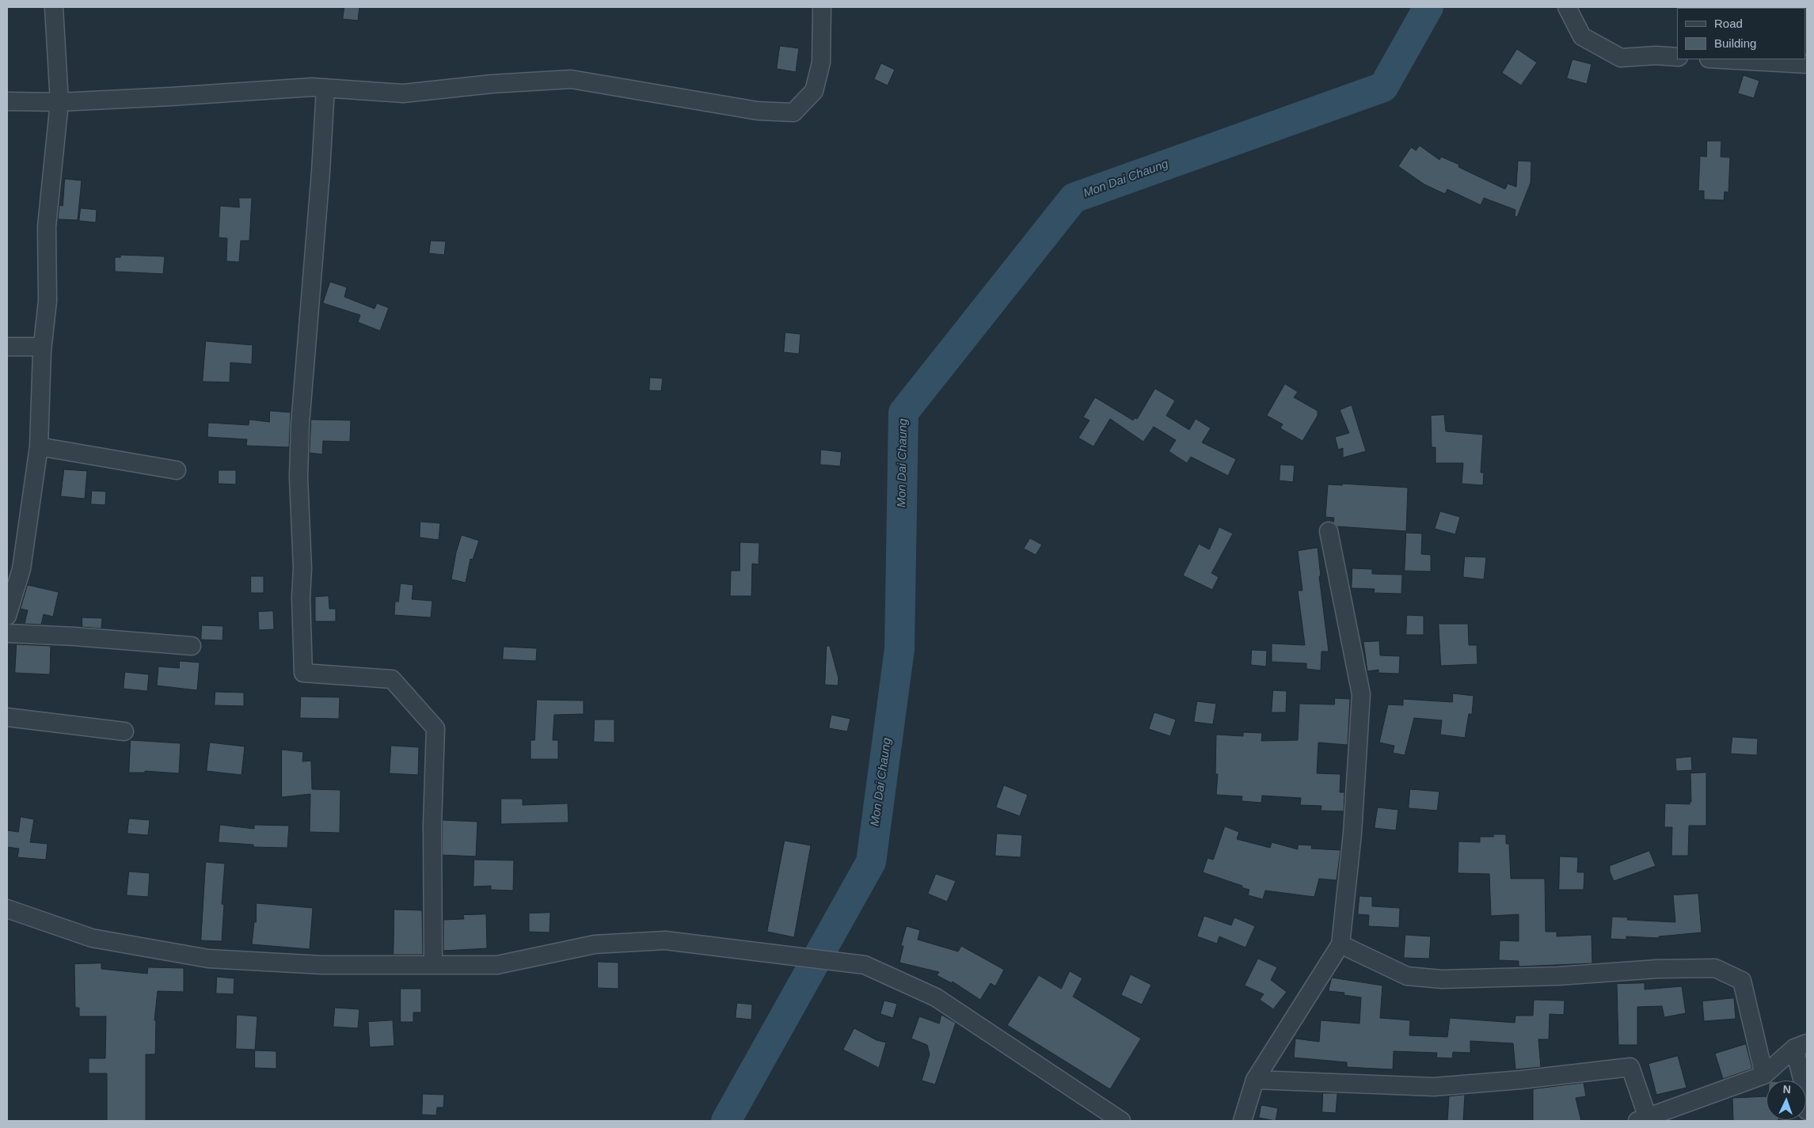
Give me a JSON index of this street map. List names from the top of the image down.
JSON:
{
  "water": ["Mon Dai Chaung"],
  "legend": ["Road", "Building"],
  "north": "top"
}
